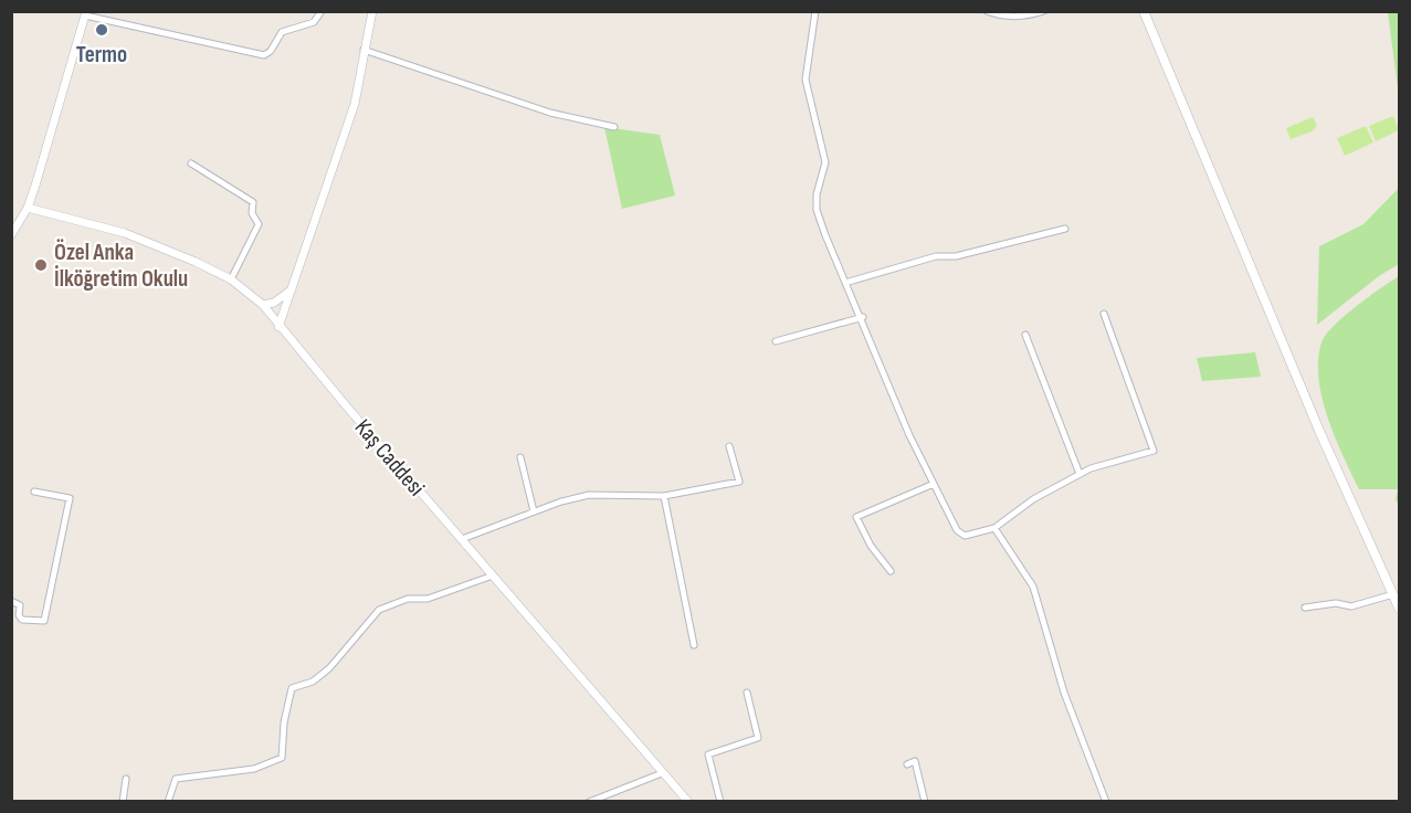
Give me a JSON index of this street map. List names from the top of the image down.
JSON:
{
  "streets": {
    "street": ["Kaş Caddesi"]
  },
  "places": ["Termo", "Özel Anka İlköğretim Okulu"]
}
